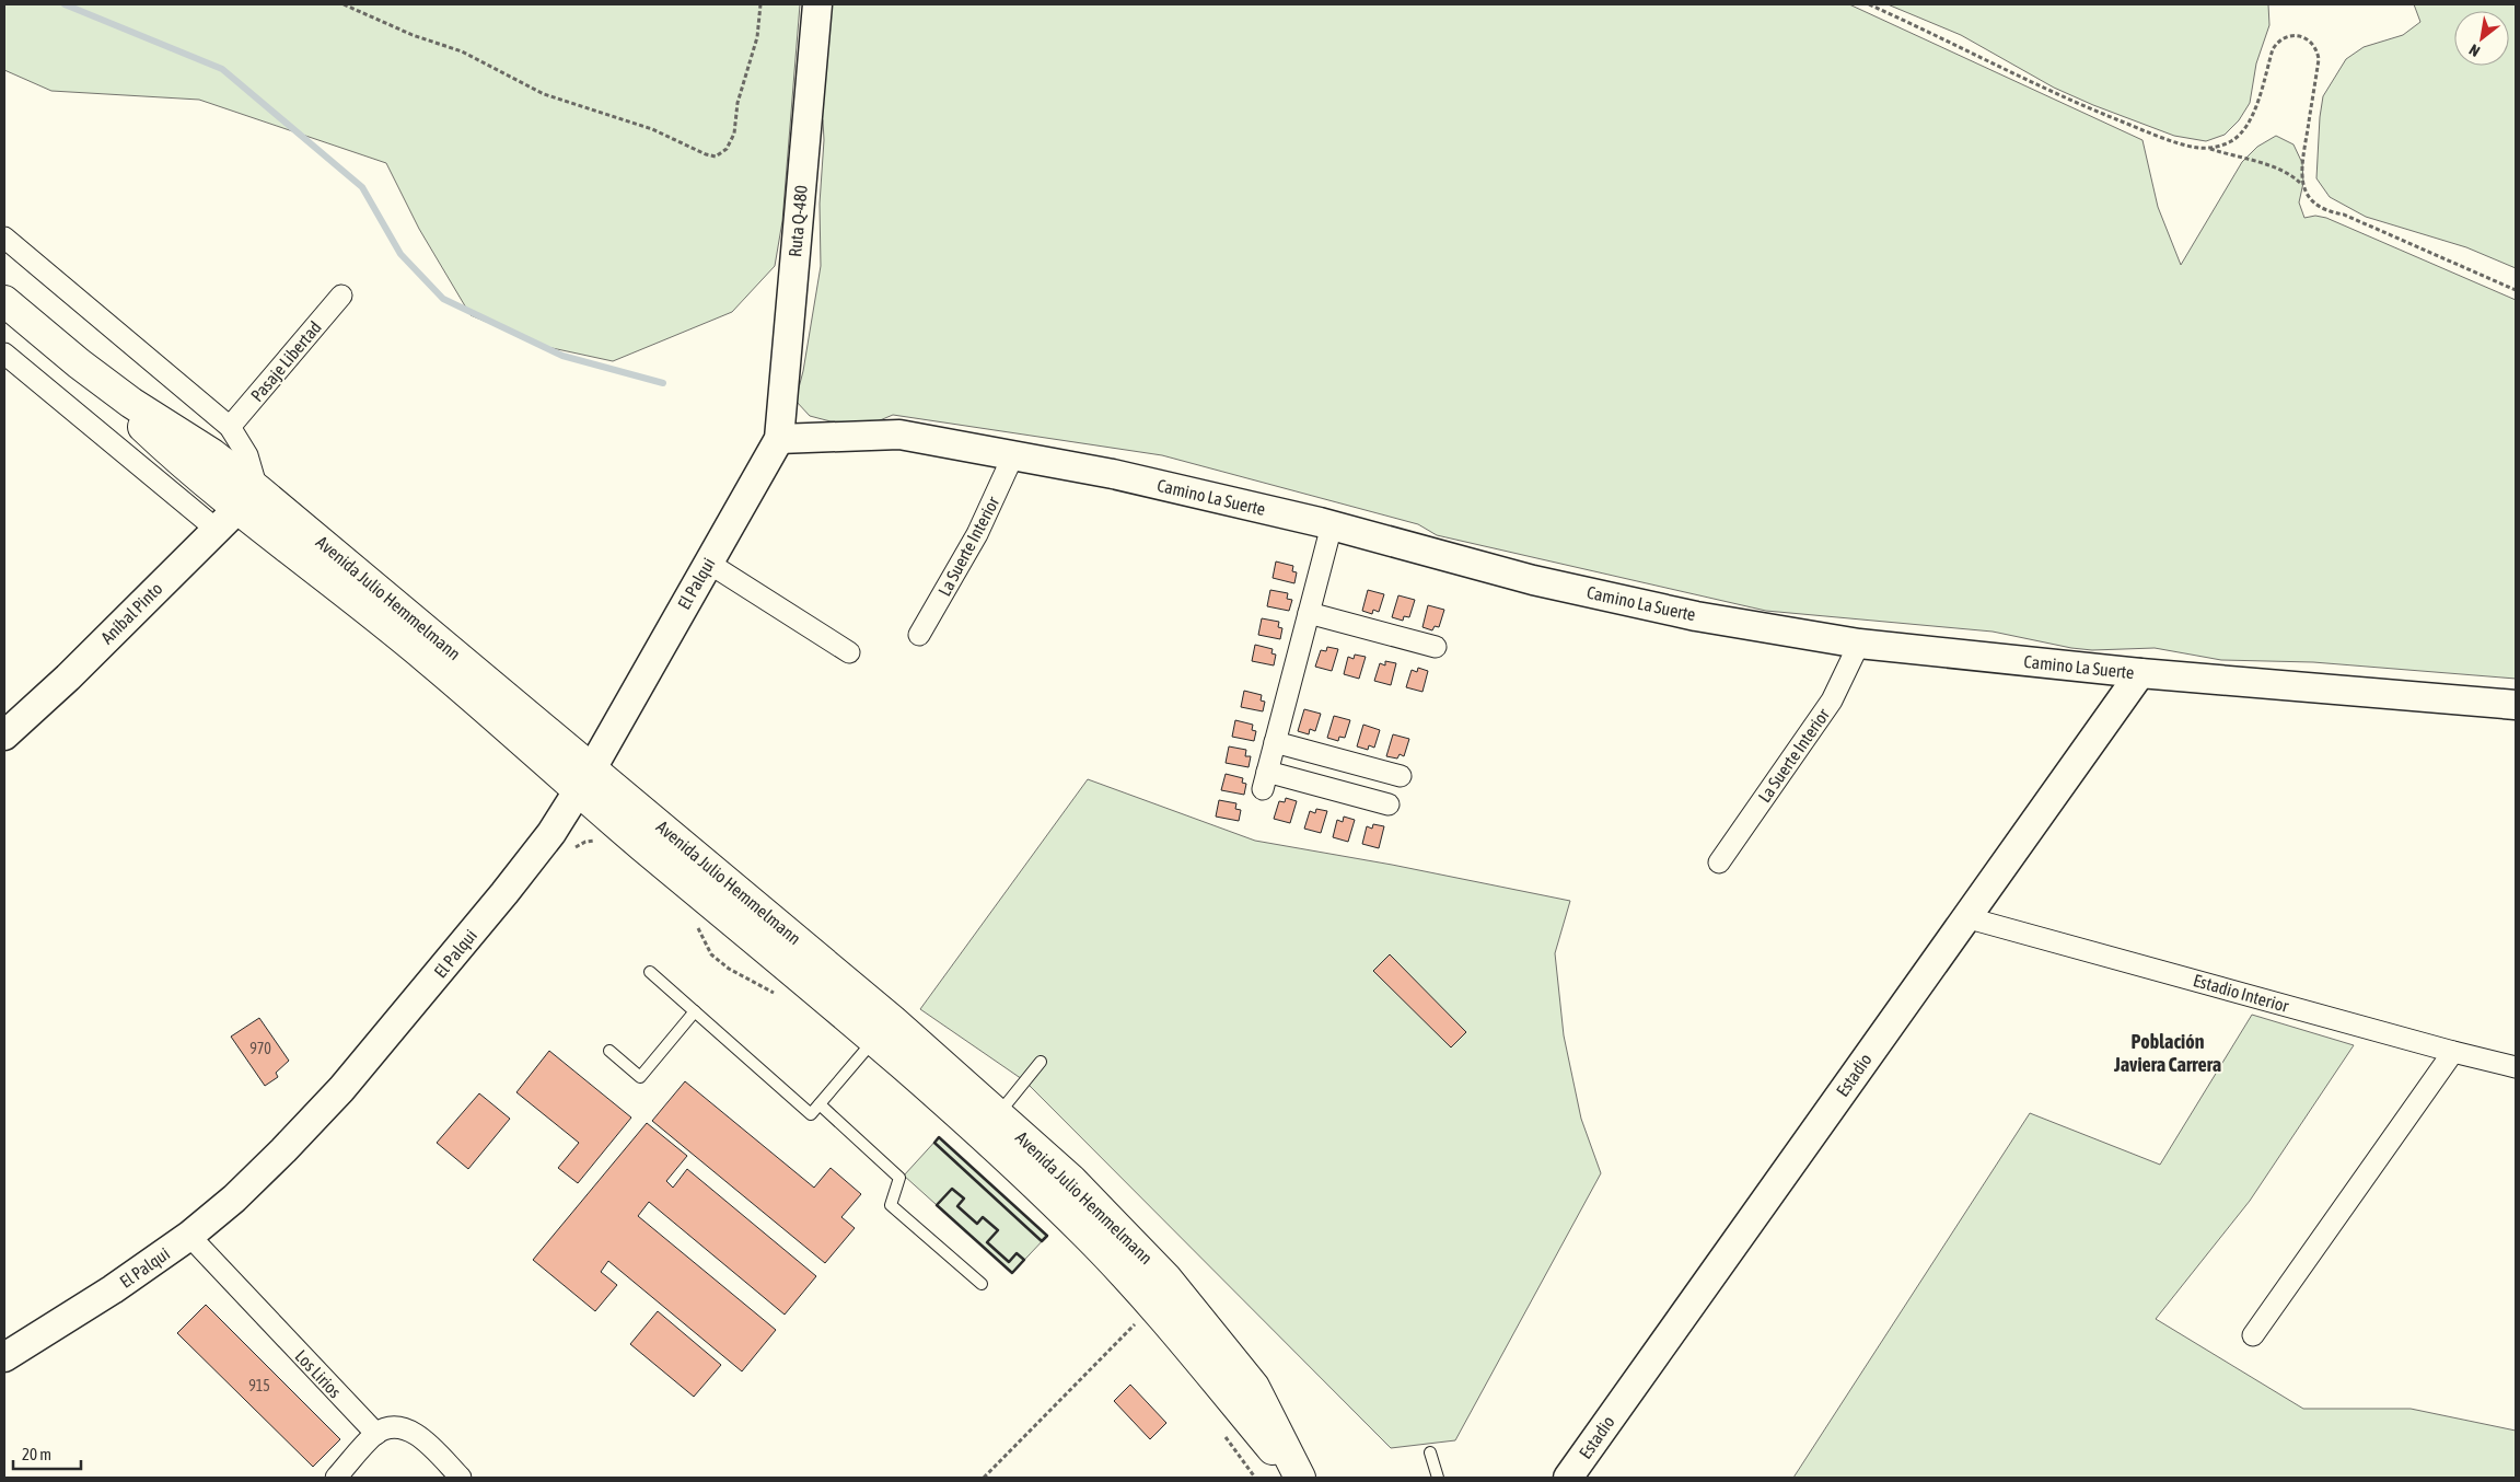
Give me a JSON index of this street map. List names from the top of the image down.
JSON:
{
  "streets": {
    "highway": ["Avenida Julio Hemmelmann"],
    "street": [
      "Ruta Q-480",
      "Pasaje Libertad",
      "Camino La Suerte",
      "La Suerte Interior",
      "El Palqui",
      "Aníbal Pinto",
      "Estadio Interior",
      "Estadio",
      "Los Lirios"
    ]
  },
  "crossings": [
    ["Ruta Q-480", "Camino La Suerte"],
    ["Ruta Q-480", "El Palqui"],
    ["Camino La Suerte", "La Suerte Interior"],
    ["Camino La Suerte", "El Palqui"],
    ["Camino La Suerte", "Estadio"],
    ["El Palqui", "Avenida Julio Hemmelmann"],
    ["El Palqui", "Los Lirios"],
    ["Avenida Julio Hemmelmann", "Aníbal Pinto"],
    ["Estadio Interior", "Estadio"]
  ],
  "districts": ["Población Javiera Carrera"],
  "house_numbers": ["970", "915"],
  "scale_bar": "20 m",
  "north": "bottom left"
}
